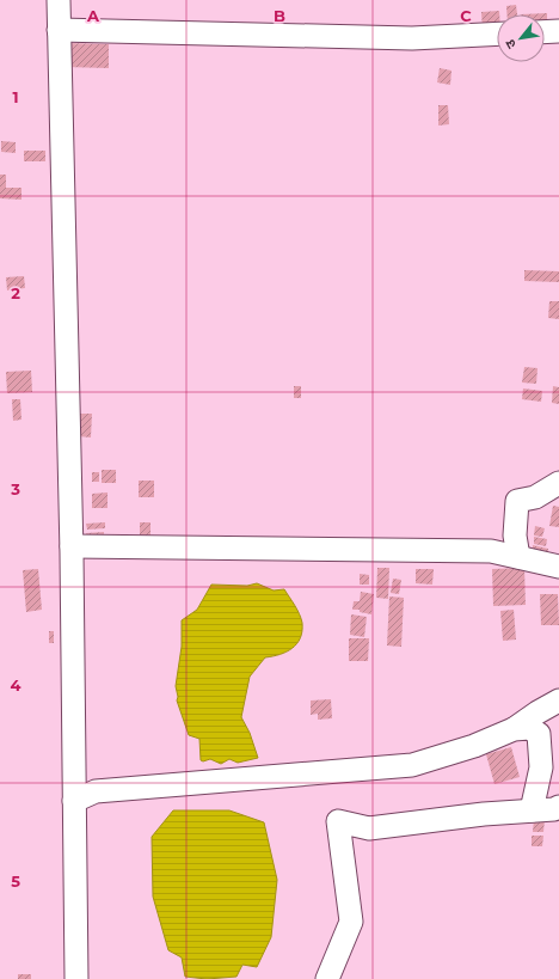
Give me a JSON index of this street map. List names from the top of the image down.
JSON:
{
  "north": "bottom left",
  "grid": {
    "columns": ["A", "B", "C"],
    "rows": [
      "1",
      "2",
      "3",
      "4",
      "5"
    ]
  }
}
